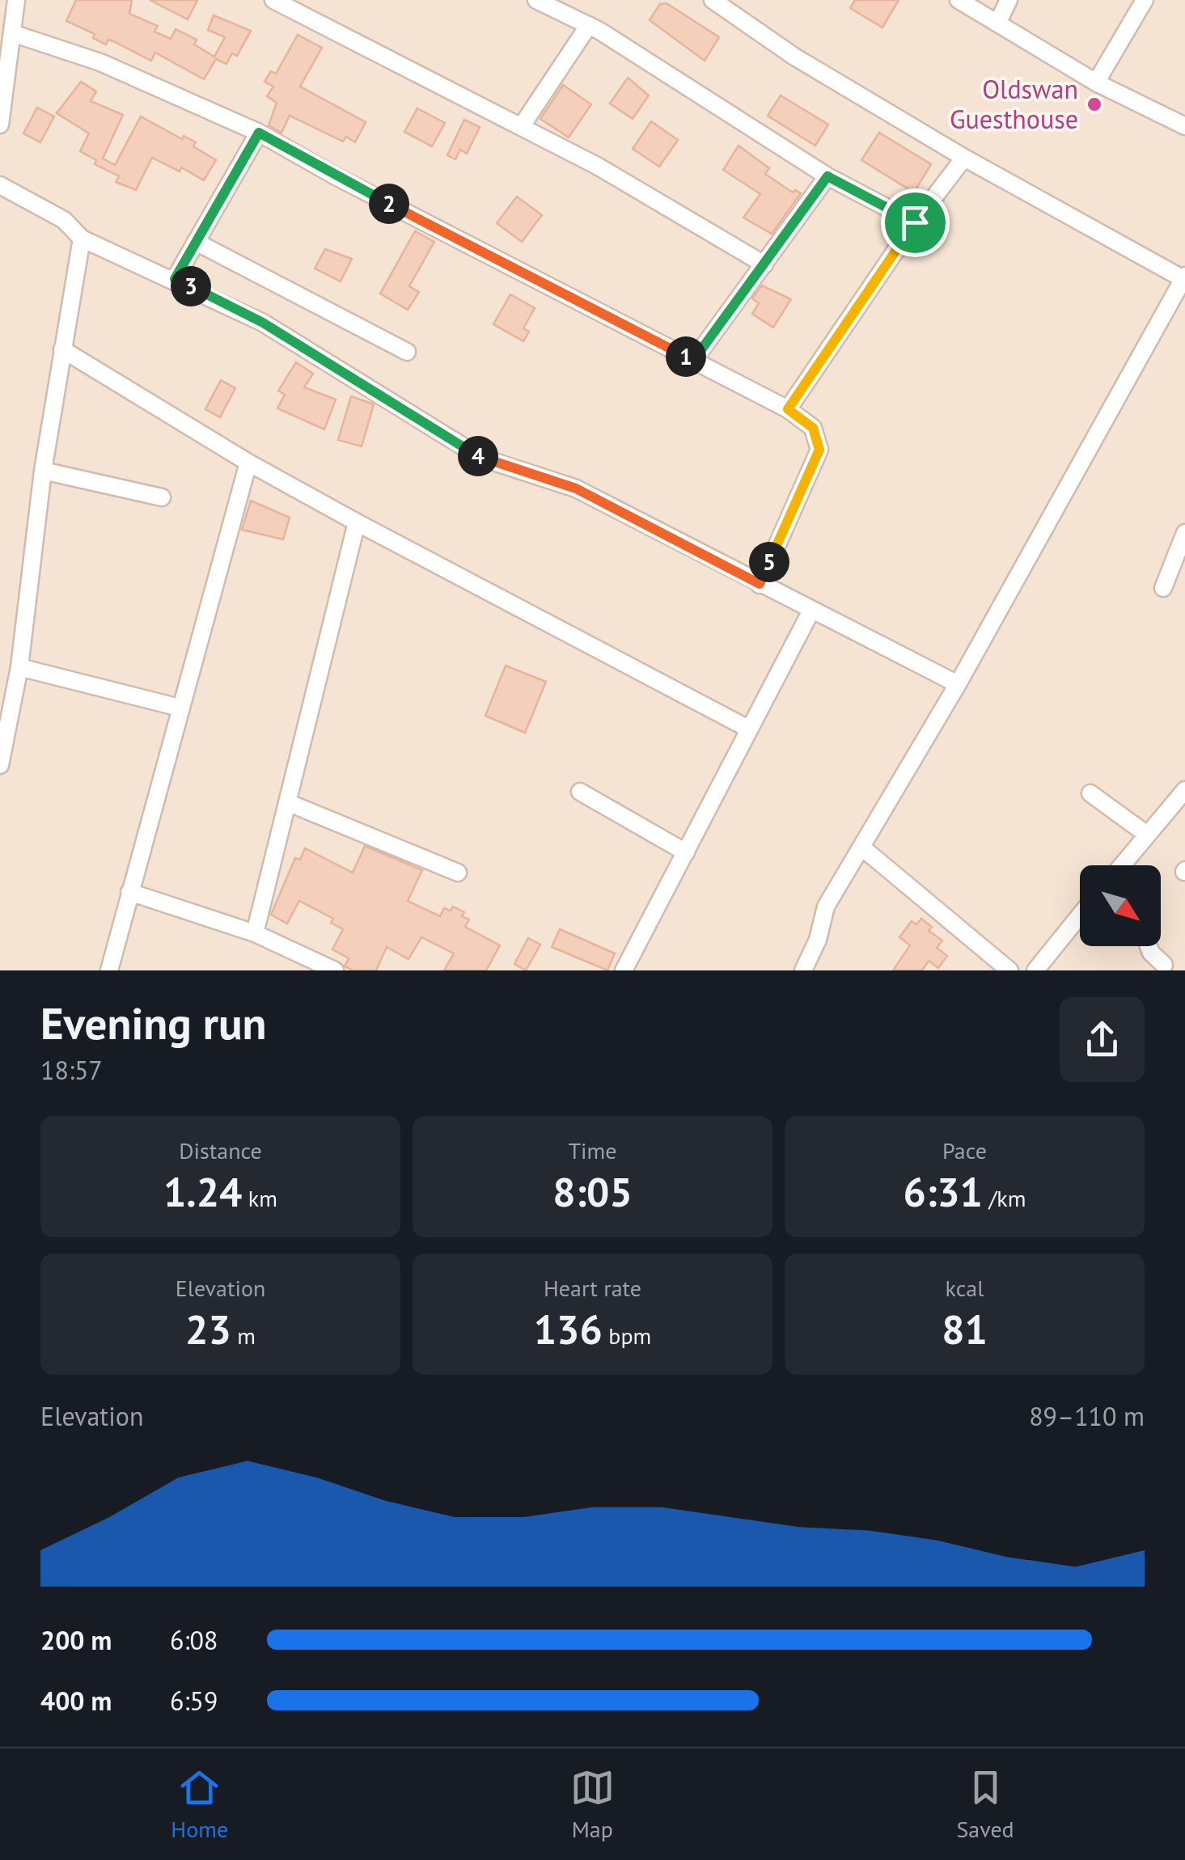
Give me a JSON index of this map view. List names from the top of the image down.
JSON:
{
  "places": ["Oldswan Guesthouse"],
  "north": "bottom right",
  "page": {
    "pins": [
      "2",
      "3",
      "1",
      "4",
      "5"
    ],
    "heading": ["Evening run", "18:57"],
    "stats": [
      ["Distance", "1.24 km"],
      ["Time", "8:05"],
      ["Pace", "6:31 /km"],
      ["Elevation", "23 m"],
      ["Heart rate", "136 bpm"],
      ["kcal", "81"]
    ],
    "chart": ["Elevation", "89–110 m"],
    "list": [
      {
        "name": "200 m",
        "note": "6:08"
      },
      {
        "name": "400 m",
        "note": "6:59"
      }
    ],
    "tabs": ["Home", "Map", "Saved"]
  }
}
